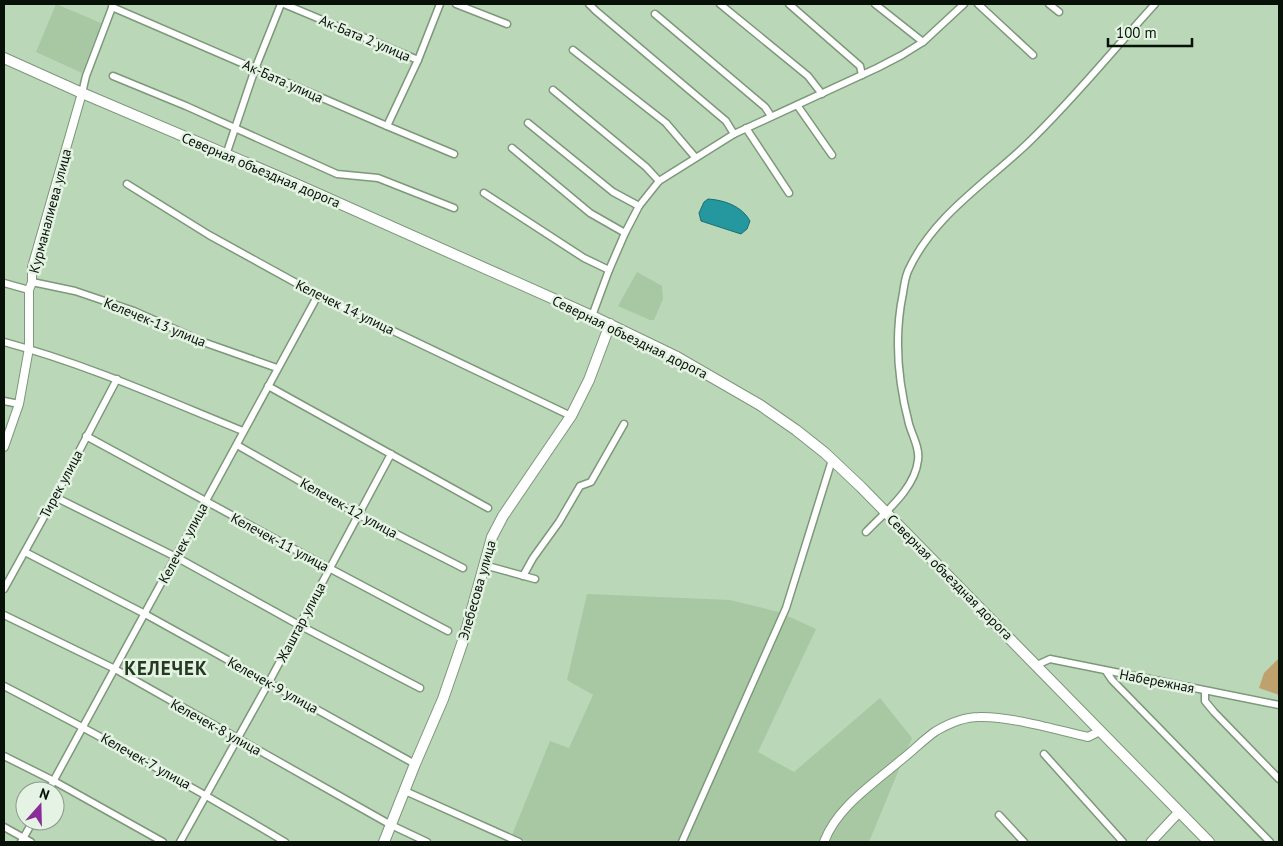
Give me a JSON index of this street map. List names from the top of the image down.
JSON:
{
  "streets": {
    "main road": ["Северная объездная дорога", "Элебесова улица"],
    "street": [
      "Ак-Бата 2 улица",
      "Ак-Бата улица",
      "Курманалиева улица",
      "Келечек 14 улица",
      "Келечек-13 улица",
      "Тирек улица",
      "Келечек-12 улица",
      "Келечек-11 улица",
      "Келечек улица",
      "Жаштар улица",
      "Набережная",
      "Келечек-9 улица",
      "Келечек-8 улица",
      "Келечек-7 улица"
    ]
  },
  "crossings": [
    ["Северная объездная дорога", "Курманалиева улица"],
    ["Северная объездная дорога", "Элебесова улица"],
    ["Северная объездная дорога", "Набережная"],
    ["Курманалиева улица", "Келечек-13 улица"],
    ["Келечек 14 улица", "Келечек улица"],
    ["Келечек 14 улица", "Элебесова улица"],
    ["Келечек-13 улица", "Келечек улица"],
    ["Тирек улица", "Келечек-11 улица"],
    ["Тирек улица", "Келечек-9 улица"],
    ["Келечек-12 улица", "Келечек улица"],
    ["Келечек-12 улица", "Жаштар улица"],
    ["Келечек-11 улица", "Келечек улица"],
    ["Келечек-11 улица", "Жаштар улица"],
    ["Келечек улица", "Келечек-9 улица"],
    ["Келечек улица", "Келечек-8 улица"],
    ["Келечек улица", "Келечек-7 улица"],
    ["Элебесова улица", "Келечек-9 улица"],
    ["Элебесова улица", "Келечек-8 улица"],
    ["Жаштар улица", "Келечек-9 улица"],
    ["Жаштар улица", "Келечек-8 улица"],
    ["Жаштар улица", "Келечек-7 улица"]
  ],
  "districts": ["КЕЛЕЧЕК"],
  "scale_bar": "100 m",
  "north": "top"
}
